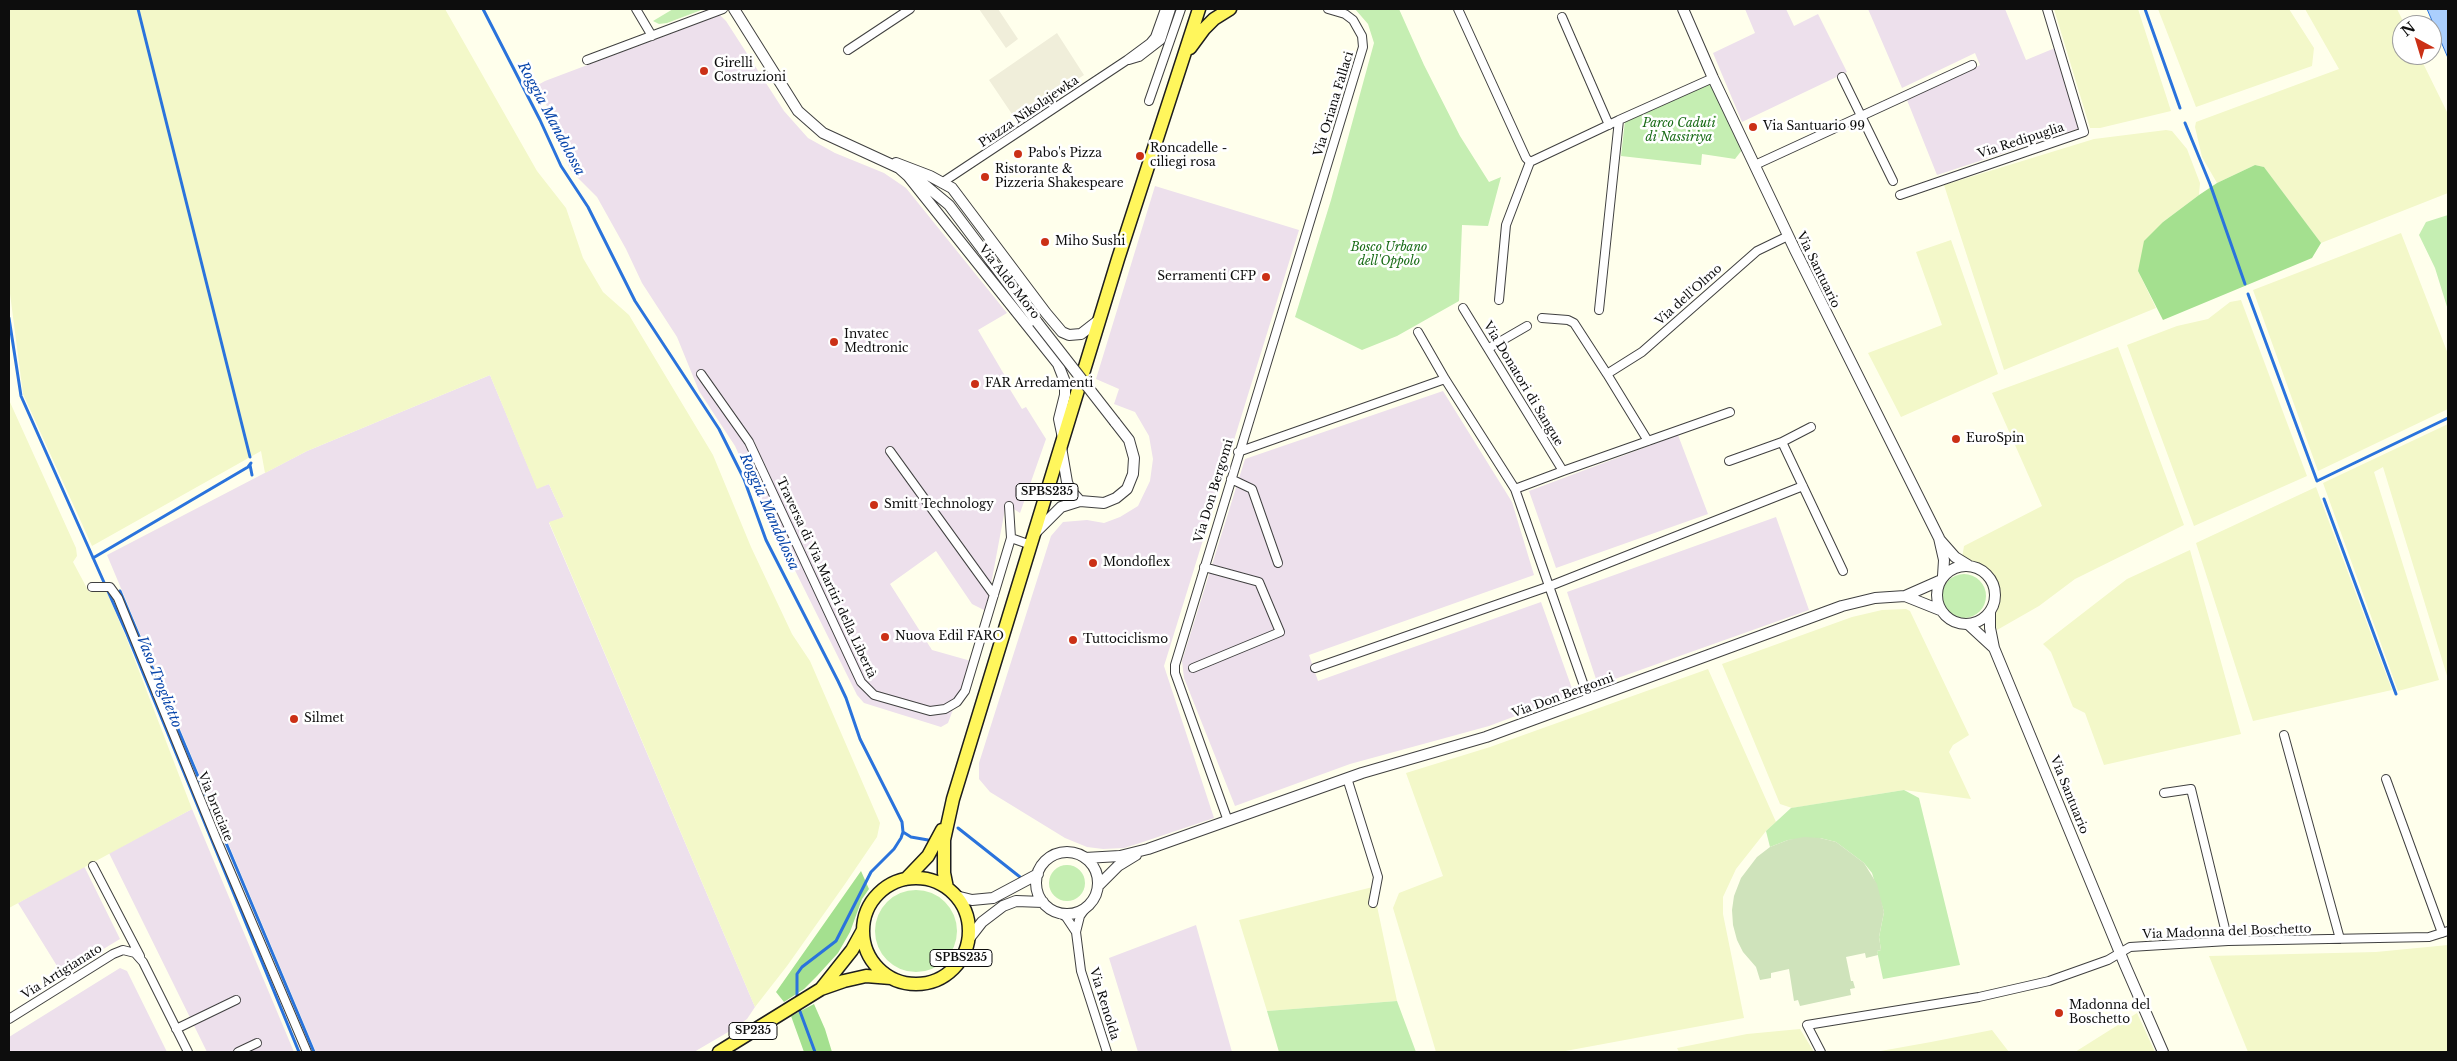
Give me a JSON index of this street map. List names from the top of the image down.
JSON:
{
  "streets": {
    "main road": ["SPBS235", "SP235"],
    "street": [
      "Via Oriana Fallaci",
      "Piazza Nikolajewka",
      "Via Redipuglia",
      "Via Santuario",
      "Via Aldo Moro",
      "Via dell'Olmo",
      "Via Donatori di Sangue",
      "Via Don Bergomi",
      "Traversa di Via Martiri della Libertà",
      "Via bruciate",
      "Via Madonna del Boschetto",
      "Via Artigianato",
      "Via Renolda"
    ]
  },
  "crossings": [
    ["Via Oriana Fallaci", "Via Don Bergomi"],
    ["Piazza Nikolajewka", "Via Aldo Moro"],
    ["Via Santuario", "Via dell'Olmo"],
    ["Via Santuario", "Via Don Bergomi"],
    ["Via Santuario", "Via Madonna del Boschetto"],
    ["Via Aldo Moro", "SPBS235"],
    ["Via Don Bergomi", "Via Renolda"],
    ["SPBS235", "SP235"]
  ],
  "water": ["Roggia Mandolossa", "Vaso Troglietto"],
  "parks": ["Parco Caduti di Nassiriya", "Bosco Urbano dell'Oppolo"],
  "places": [
    "Girelli Costruzioni",
    "Via Santuario 99",
    "Pabo's Pizza",
    "Roncadelle - ciliegi rosa",
    "Ristorante & Pizzeria Shakespeare",
    "Miho Sushi",
    "Serramenti CFP",
    "Invatec Medtronic",
    "FAR Arredamenti",
    "EuroSpin",
    "Smitt Technology",
    "Mondoflex",
    "Nuova Edil FARO",
    "Tuttociclismo",
    "Silmet",
    "Madonna del Boschetto"
  ],
  "north": "top left"
}
